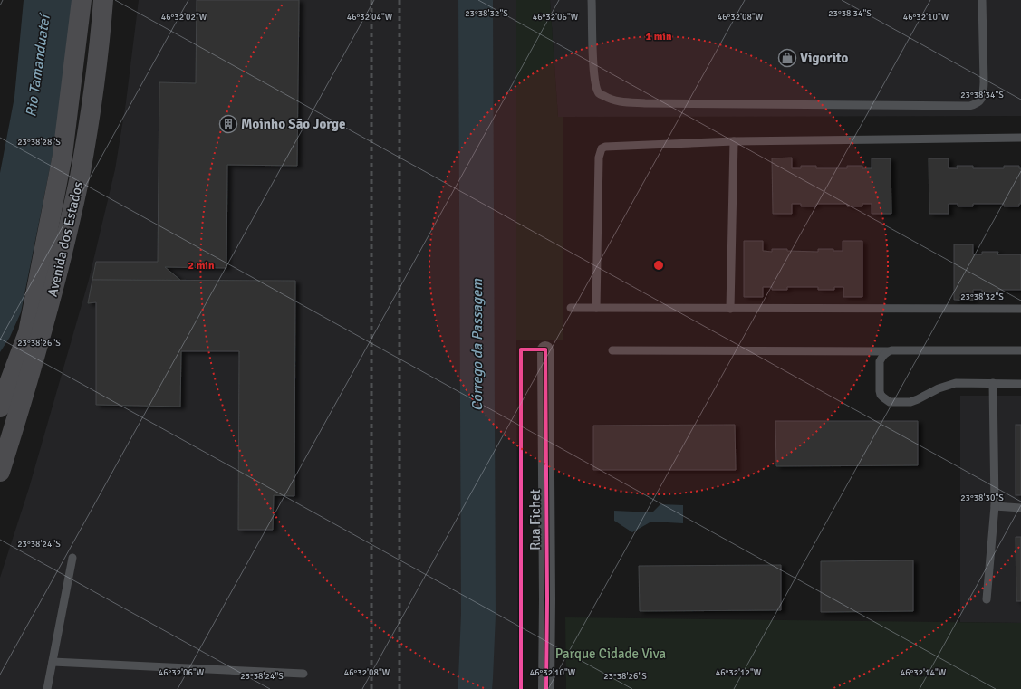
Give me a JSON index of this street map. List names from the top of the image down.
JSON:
{
  "streets": {
    "highway": ["Avenida dos Estados"],
    "street": ["Rua Fichet"]
  },
  "water": ["Rio Tamanduateí", "Córrego da Passagem"],
  "parks": ["Parque Cidade Viva"],
  "places": {
    "shop": ["Vigorito"],
    "building": ["Moinho São Jorge"]
  },
  "coordinates": [
    "23°38'32\"S",
    "23°38'34\"S",
    "46°32'02\"W",
    "46°32'04\"W",
    "46°32'06\"W",
    "46°32'08\"W",
    "46°32'10\"W",
    "23°38'28\"S",
    "23°38'26\"S",
    "23°38'30\"S",
    "23°38'24\"S",
    "46°32'12\"W",
    "46°32'14\"W"
  ],
  "rings": ["1 min", "2 min"]
}
